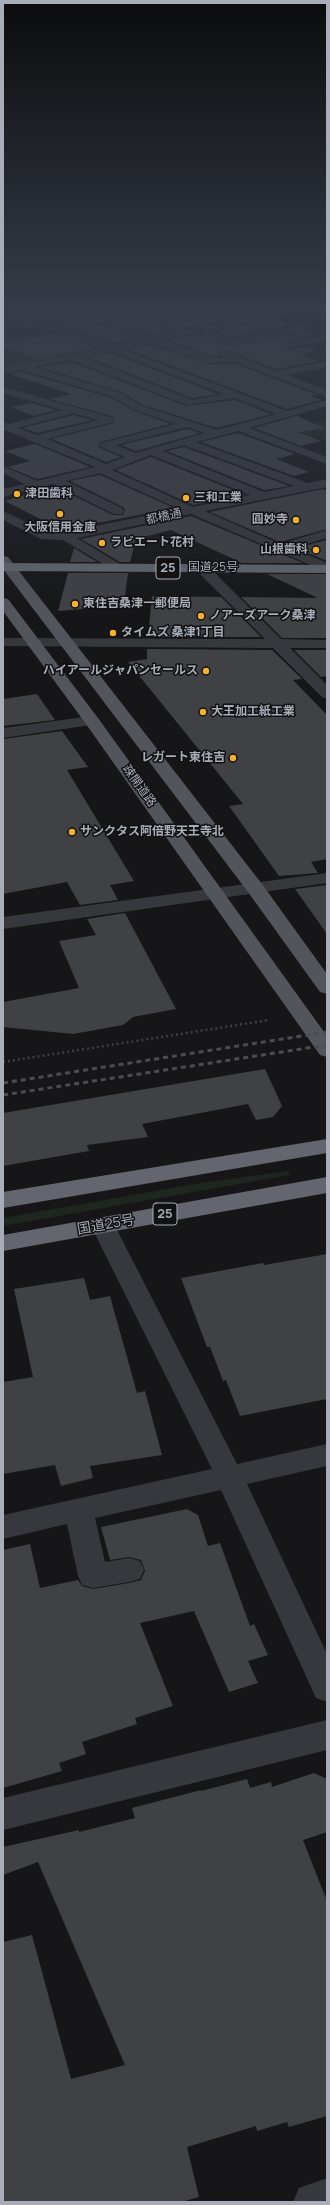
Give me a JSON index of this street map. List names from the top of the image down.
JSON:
{
  "streets": {
    "highway": ["25", "国道25号"],
    "main road": ["疎開道路"],
    "street": ["都橋通"]
  },
  "places": [
    "津田歯科",
    "三和工業",
    "大阪信用金庫",
    "圓妙寺",
    "ラビエート花村",
    "山根歯科",
    "東住吉桑津一郵便局",
    "ノアーズアーク桑津",
    "タイムズ 桑津1丁目",
    "ハイアールジャパンセールス",
    "大王加工紙工業",
    "レガート東住吉",
    "サンクタス阿倍野天王寺北"
  ]
}
